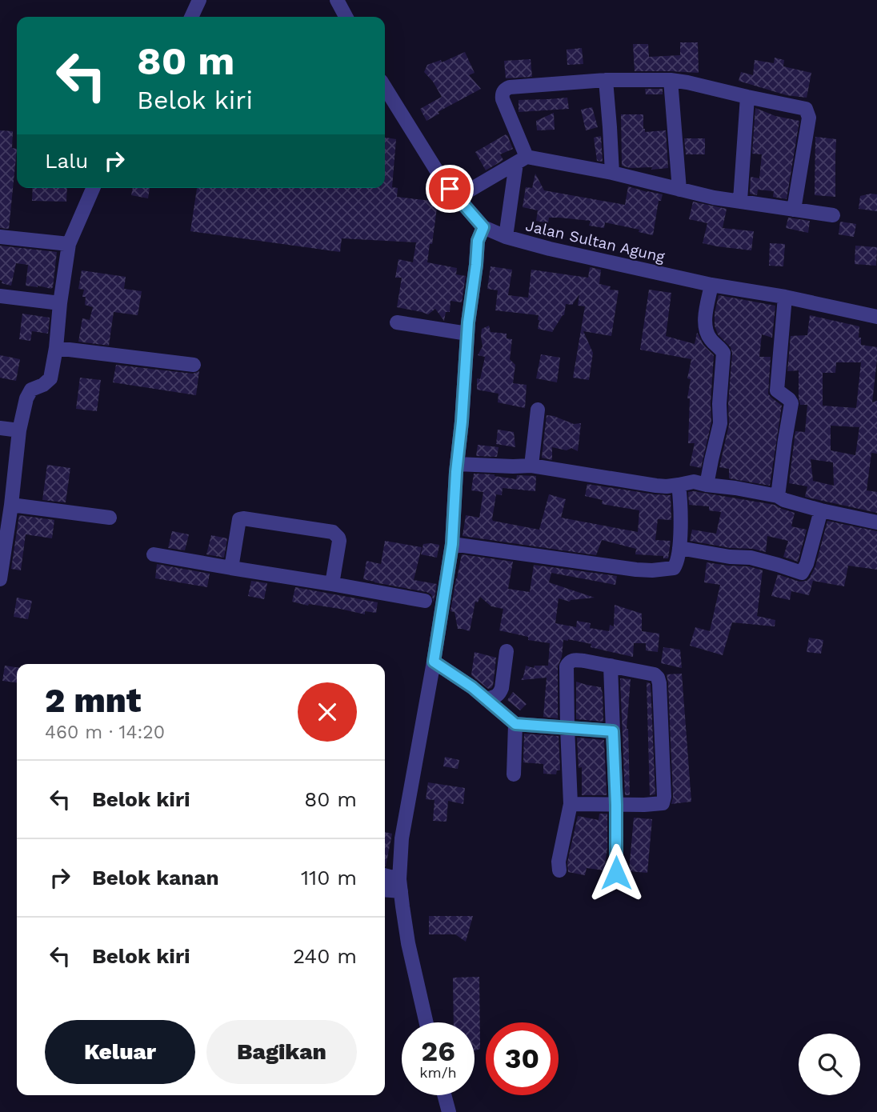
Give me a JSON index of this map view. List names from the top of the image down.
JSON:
{
  "streets": {
    "street": ["Jalan Sultan Agung"]
  },
  "page": {
    "turn": ["80 m", "Belok kiri"],
    "then": "Lalu",
    "heading": ["2 mnt", "460 m · 14:20"],
    "list": [
      {
        "name": "Belok kiri",
        "value": "80 m"
      },
      {
        "name": "Belok kanan",
        "value": "110 m"
      },
      {
        "name": "Belok kiri",
        "value": "240 m"
      }
    ],
    "buttons": ["Keluar", "Bagikan"],
    "speed": "26 km/h",
    "limit": "30"
  }
}
